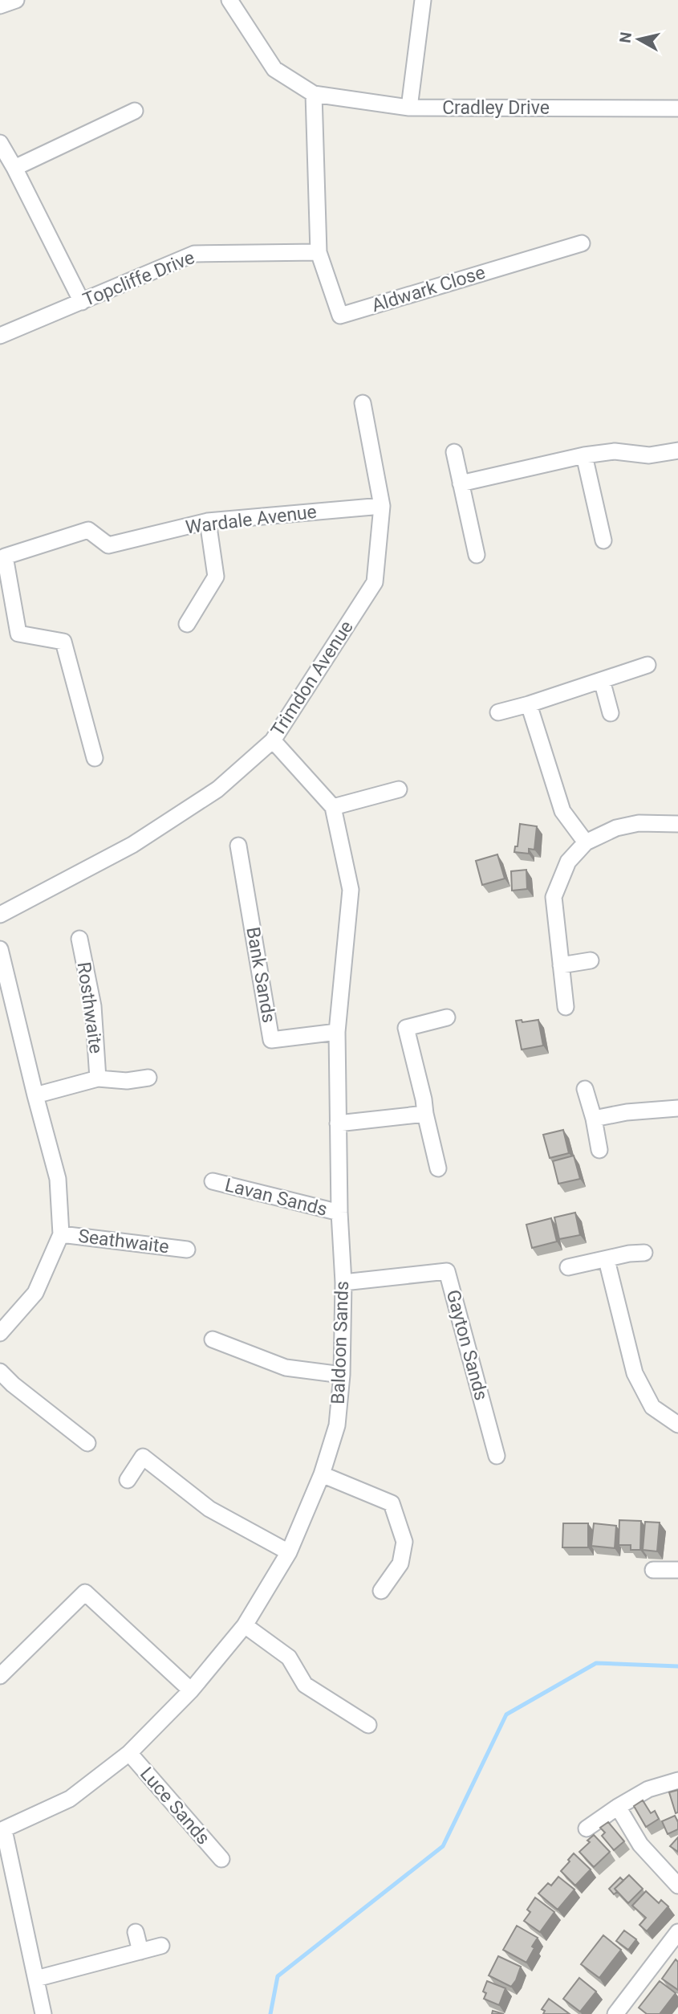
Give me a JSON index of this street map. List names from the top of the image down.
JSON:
{
  "streets": {
    "street": [
      "Cradley Drive",
      "Topcliffe Drive",
      "Aldwark Close",
      "Wardale Avenue",
      "Trimdon Avenue",
      "Bank Sands",
      "Rosthwaite",
      "Lavan Sands",
      "Seathwaite",
      "Baldoon Sands",
      "Gayton Sands",
      "Luce Sands"
    ]
  },
  "crossings": [
    ["Topcliffe Drive", "Aldwark Close"],
    ["Wardale Avenue", "Trimdon Avenue"],
    ["Trimdon Avenue", "Baldoon Sands"],
    ["Bank Sands", "Baldoon Sands"],
    ["Lavan Sands", "Baldoon Sands"],
    ["Baldoon Sands", "Gayton Sands"],
    ["Baldoon Sands", "Luce Sands"]
  ],
  "north": "left"
}
